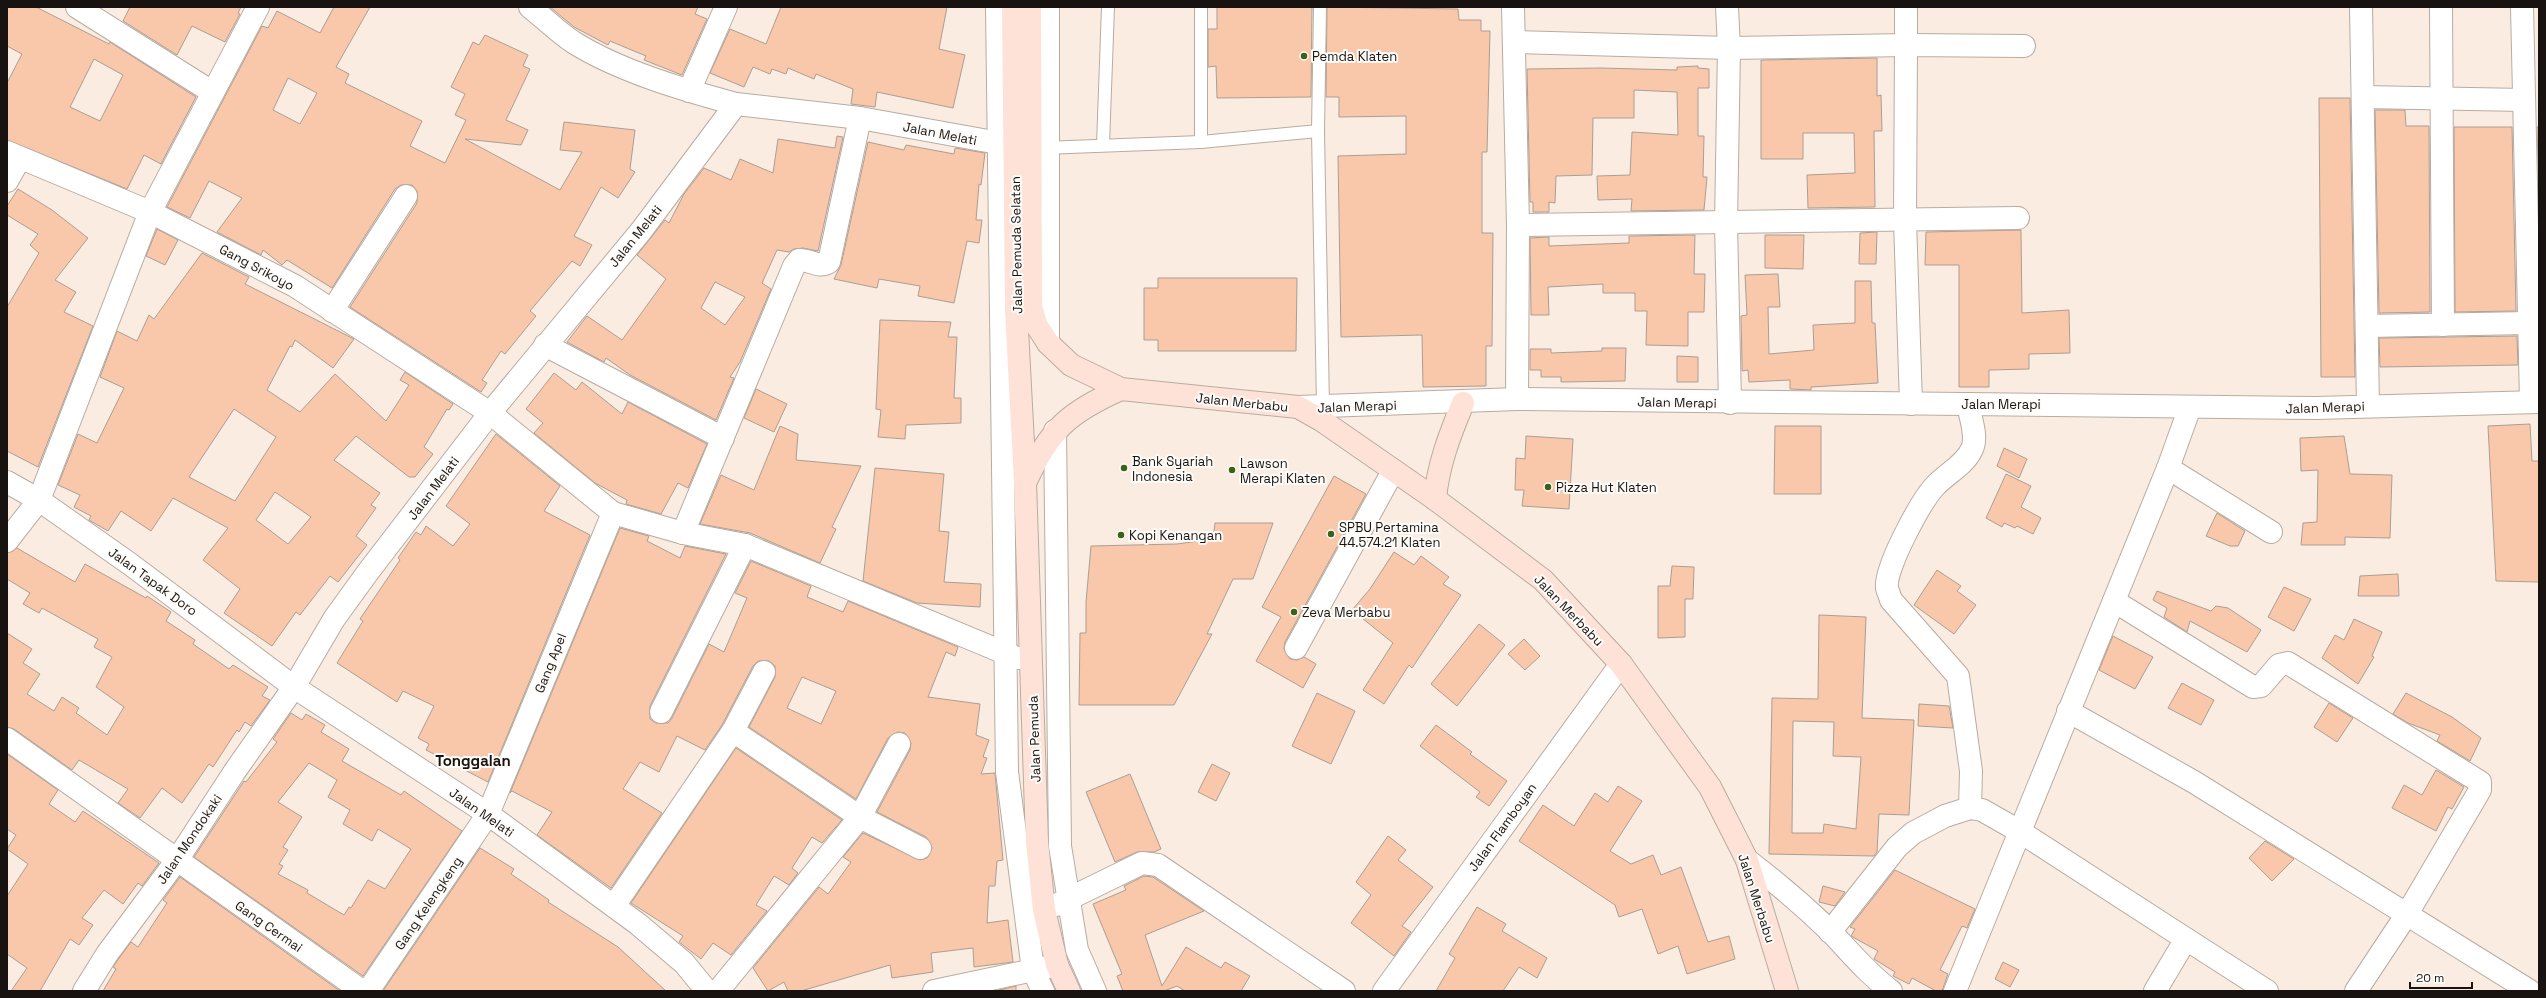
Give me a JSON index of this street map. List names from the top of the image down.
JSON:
{
  "streets": {
    "main road": ["Jalan Pemuda Selatan", "Jalan Merbabu", "Jalan Pemuda"],
    "street": [
      "Jalan Melati",
      "Gang Srikoyo",
      "Jalan Merapi",
      "Jalan Tapak Doro",
      "Gang Apel",
      "Jalan Flamboyan",
      "Jalan Mondokaki",
      "Gang Kelengkeng",
      "Gang Cermai"
    ]
  },
  "crossings": [
    ["Jalan Melati", "Jalan Pemuda Selatan"],
    ["Jalan Melati", "Gang Srikoyo"],
    ["Jalan Melati", "Jalan Tapak Doro"],
    ["Jalan Melati", "Gang Apel"],
    ["Jalan Melati", "Jalan Mondokaki"],
    ["Jalan Melati", "Gang Kelengkeng"],
    ["Jalan Pemuda Selatan", "Jalan Merbabu"],
    ["Jalan Pemuda Selatan", "Jalan Pemuda"],
    ["Gang Srikoyo", "Gang Apel"],
    ["Jalan Merbabu", "Jalan Merapi"],
    ["Jalan Merbabu", "Jalan Flamboyan"],
    ["Jalan Tapak Doro", "Jalan Mondokaki"],
    ["Gang Apel", "Gang Kelengkeng"],
    ["Jalan Mondokaki", "Gang Cermai"]
  ],
  "districts": ["Tonggalan"],
  "places": [
    "Pemda Klaten",
    "Bank Syariah Indonesia",
    "Lawson Merapi Klaten",
    "Pizza Hut Klaten",
    "SPBU Pertamina 44.574.21 Klaten",
    "Kopi Kenangan",
    "Zeva Merbabu"
  ],
  "scale_bar": "20 m"
}
